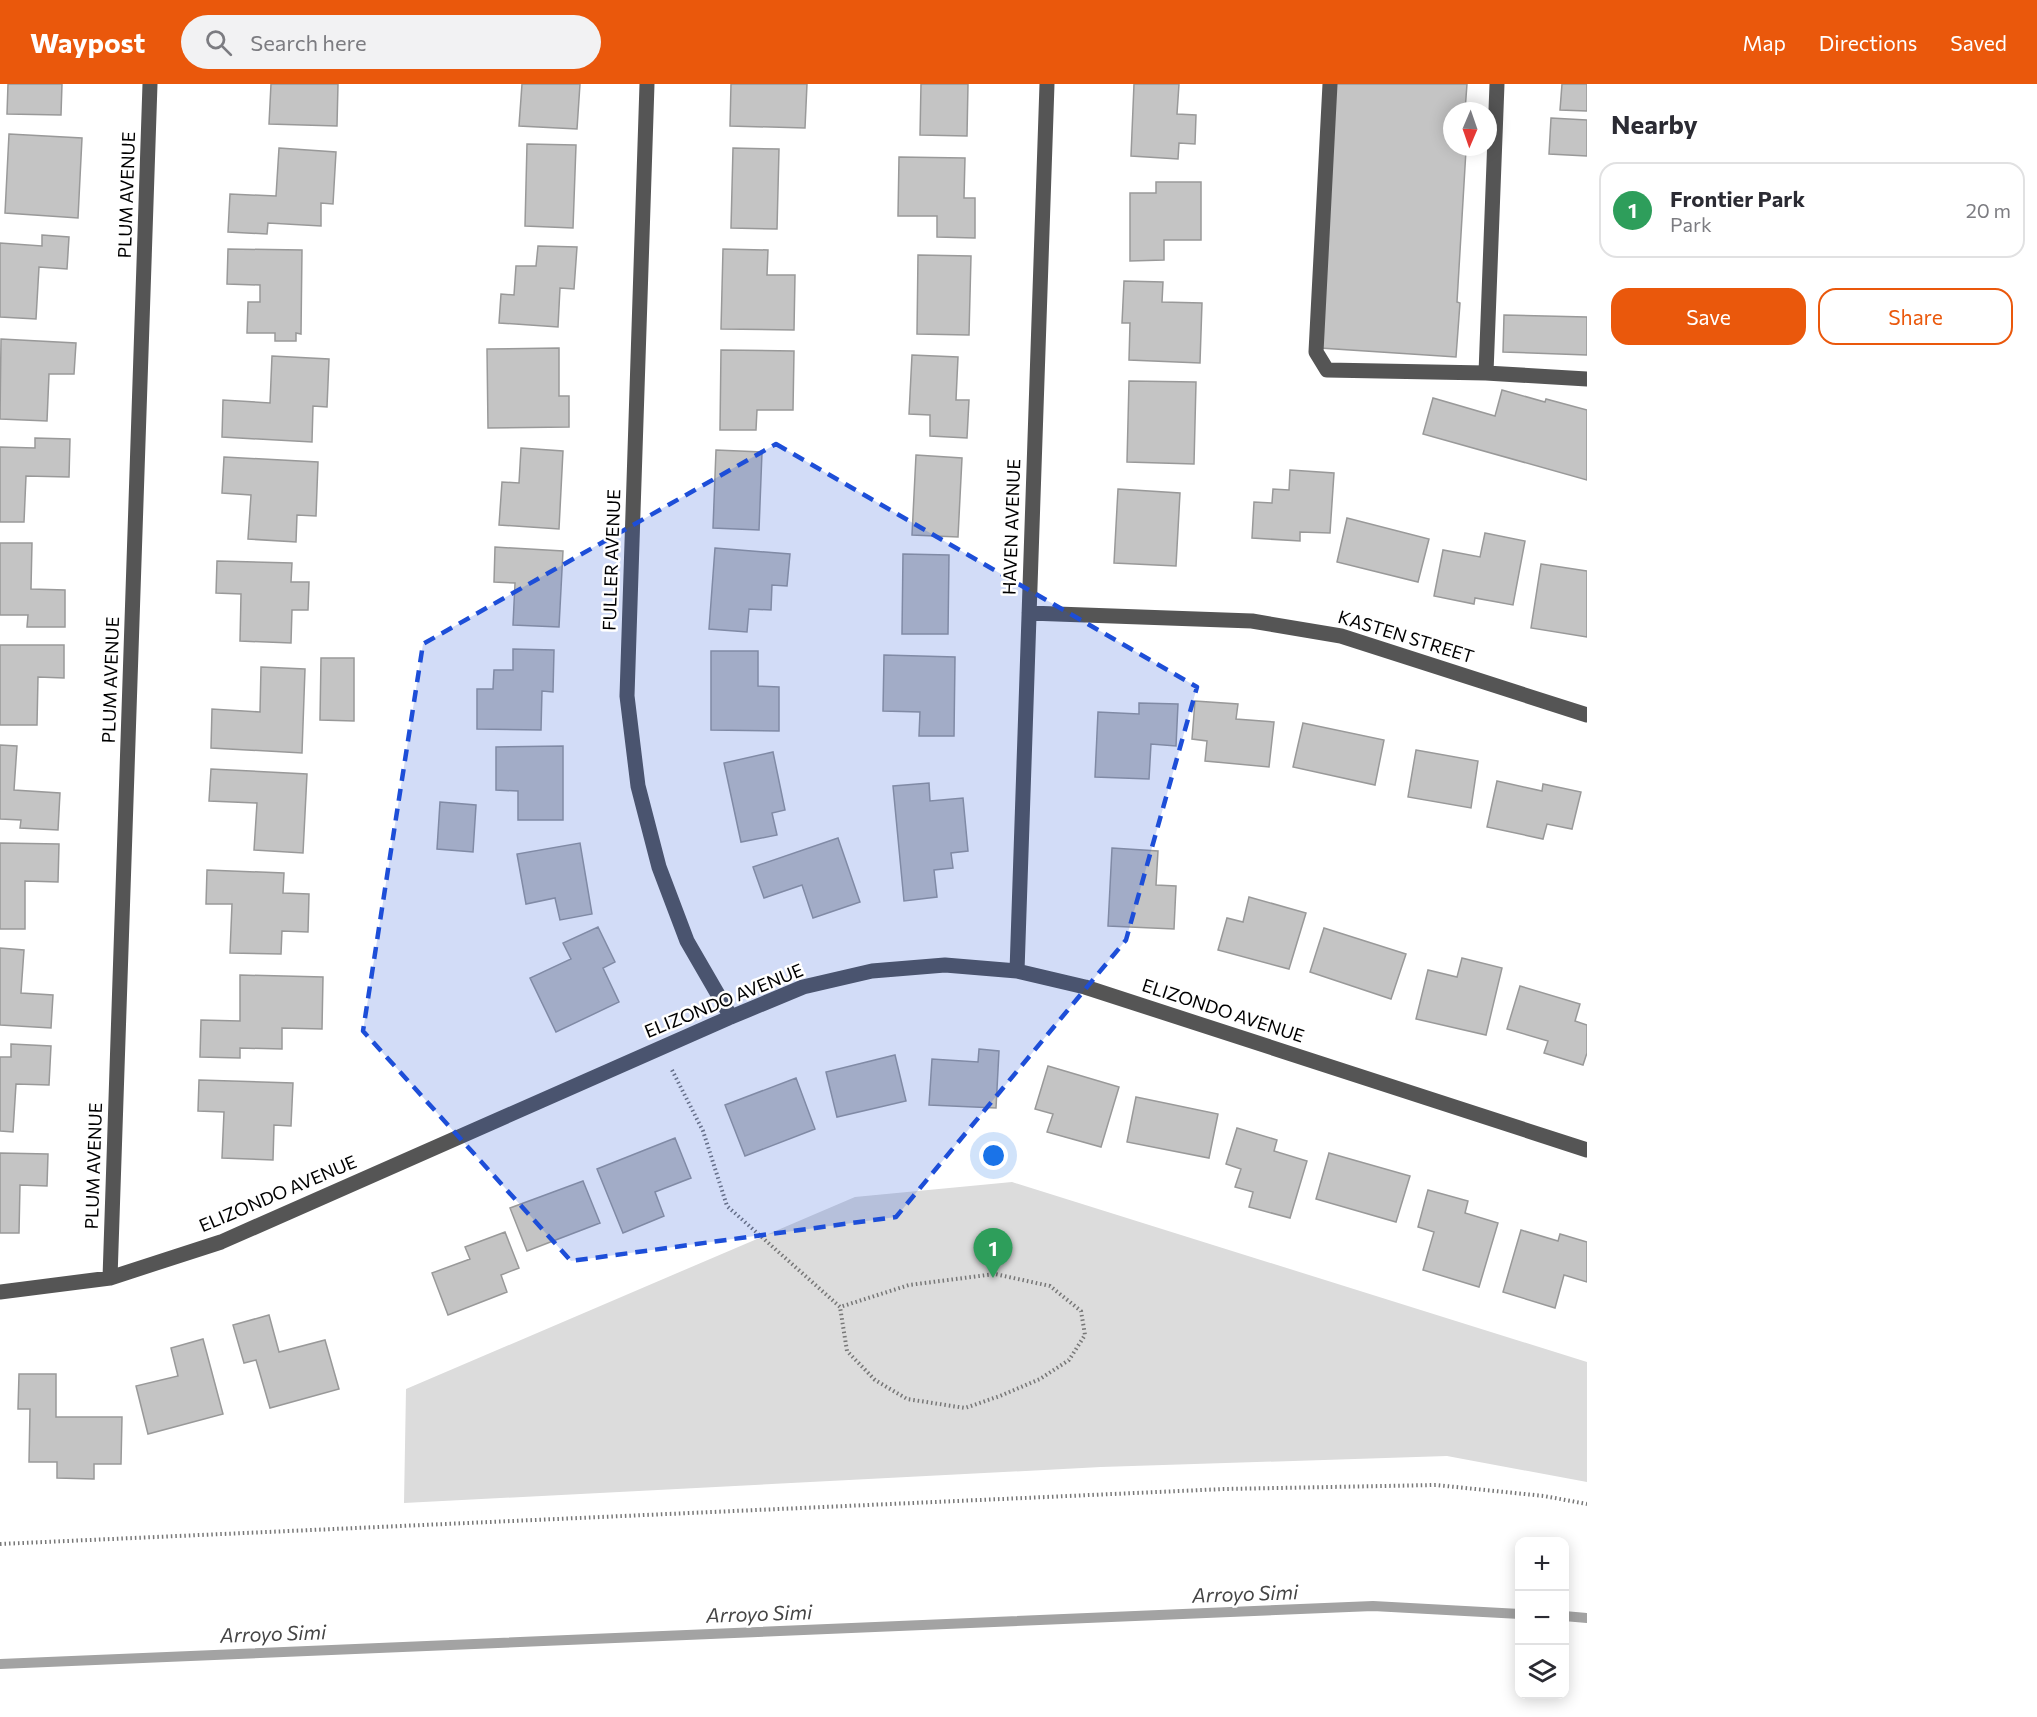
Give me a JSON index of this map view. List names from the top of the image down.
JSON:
{
  "streets": {
    "street": [
      "PLUM AVENUE",
      "HAVEN AVENUE",
      "FULLER AVENUE",
      "KASTEN STREET",
      "ELIZONDO AVENUE"
    ]
  },
  "crossings": [
    ["PLUM AVENUE", "ELIZONDO AVENUE"],
    ["HAVEN AVENUE", "KASTEN STREET"],
    ["HAVEN AVENUE", "ELIZONDO AVENUE"],
    ["FULLER AVENUE", "ELIZONDO AVENUE"]
  ],
  "water": ["Arroyo Simi"],
  "north": "bottom",
  "page": {
    "header": "Waypost",
    "search": "Search here",
    "nav": ["Map", "Directions", "Saved"],
    "heading": "Nearby",
    "list": [
      {
        "mark": "1",
        "name": "Frontier Park",
        "note": "Park",
        "value": "20 m"
      }
    ],
    "buttons": ["Save", "Share"],
    "pins": "1",
    "map_buttons": ["+", "−"]
  }
}
